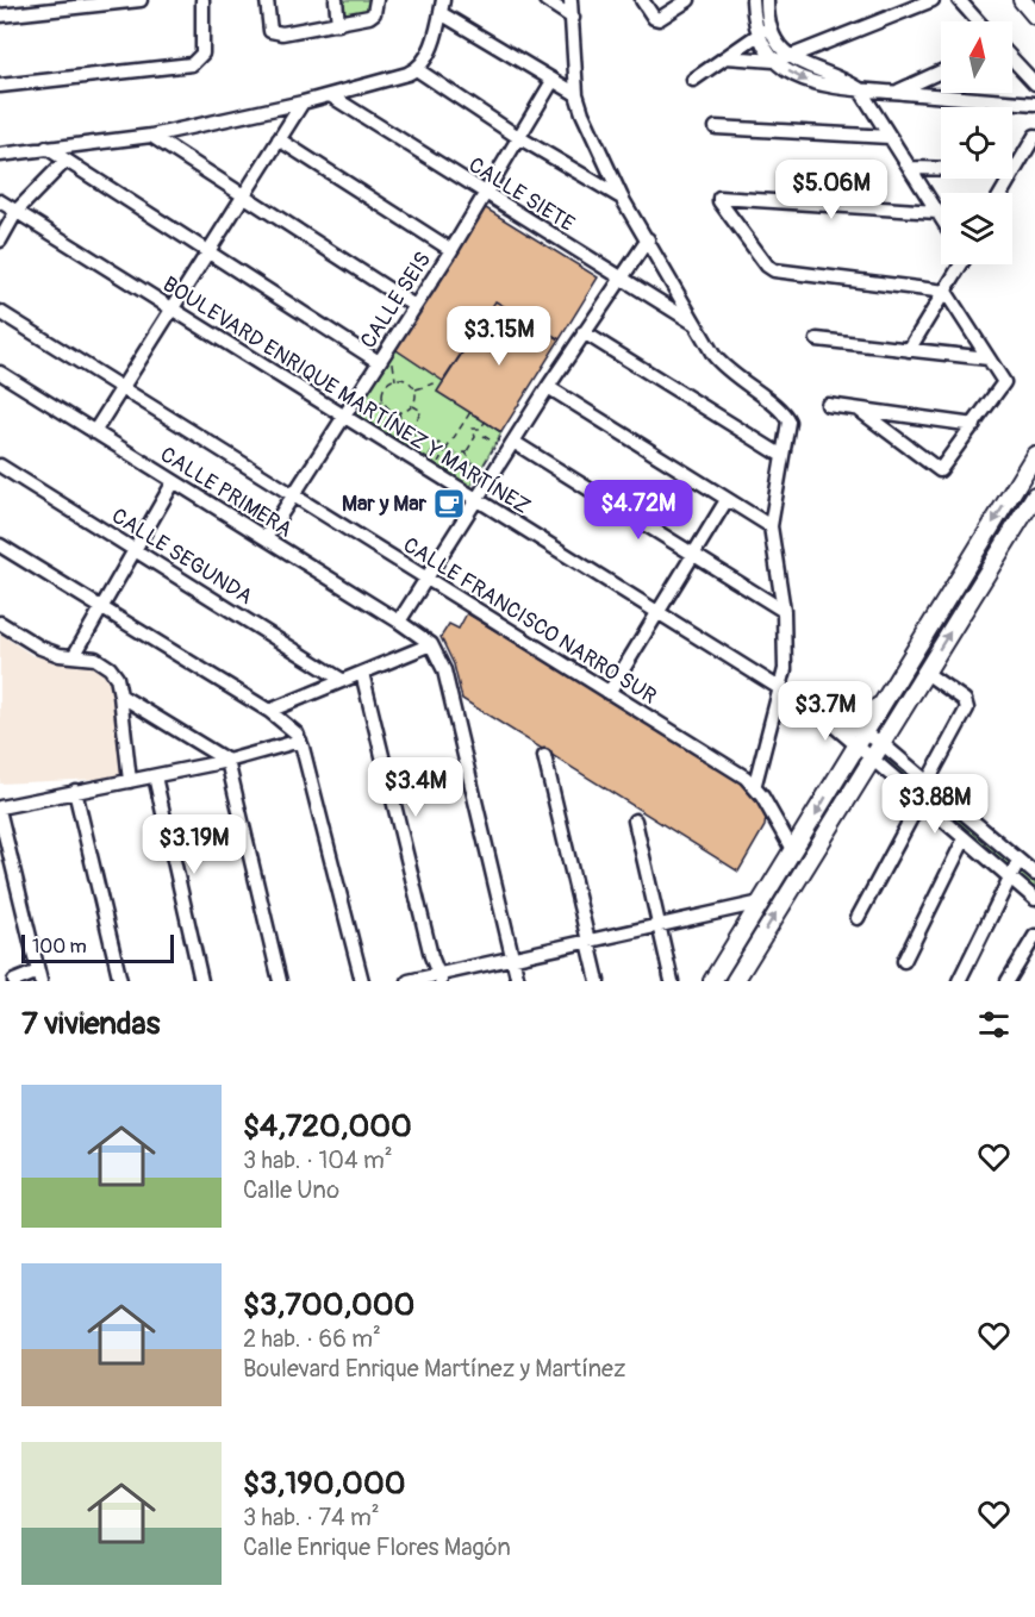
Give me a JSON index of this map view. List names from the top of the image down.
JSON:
{
  "streets": {
    "street": [
      "CALLE SIETE",
      "CALLE SEIS",
      "BOULEVARD ENRIQUE MARTÍNEZ Y MARTÍNEZ",
      "CALLE PRIMERA",
      "CALLE SEGUNDA",
      "CALLE FRANCISCO NARRO SUR"
    ]
  },
  "crossings": [
    ["CALLE SIETE", "CALLE SEIS"],
    ["CALLE SEIS", "BOULEVARD ENRIQUE MARTÍNEZ Y MARTÍNEZ"],
    ["CALLE SEIS", "CALLE PRIMERA"],
    ["CALLE SEIS", "CALLE FRANCISCO NARRO SUR"]
  ],
  "places": {
    "cafe": ["Mar y Mar"]
  },
  "scale_bar": "100 m",
  "north": "top",
  "page": {
    "price": [
      "$5.06M",
      "$3.15M",
      "$4.72M",
      "$3.7M",
      "$3.4M",
      "$3.88M",
      "$3.19M"
    ],
    "scale": "100 m",
    "heading": "7 viviendas",
    "list": [
      {
        "name": "$4,720,000",
        "note": "3 hab. · 104 m² · Calle Uno"
      },
      {
        "name": "$3,700,000",
        "note": "2 hab. · 66 m² · Boulevard Enrique Martínez y Martínez"
      },
      {
        "name": "$3,190,000",
        "note": "3 hab. · 74 m² · Calle Enrique Flores Magón"
      }
    ]
  }
}
